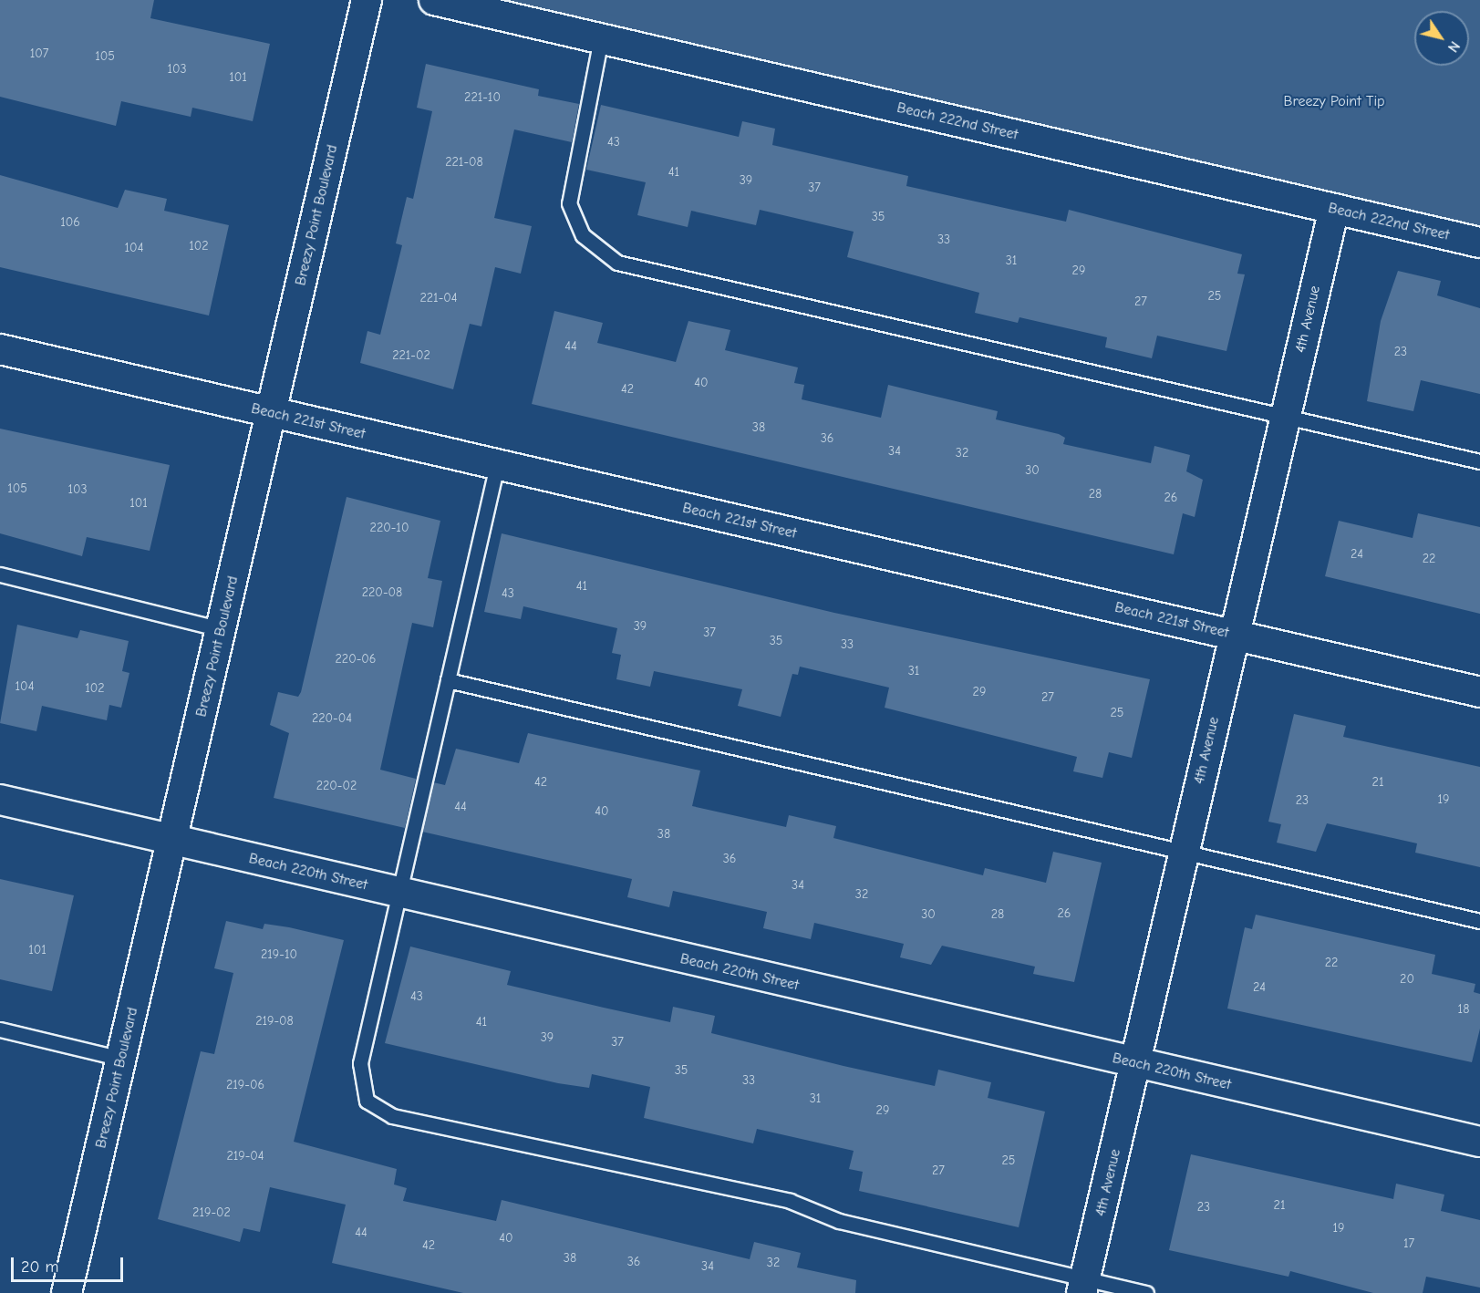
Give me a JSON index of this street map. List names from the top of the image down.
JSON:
{
  "streets": {
    "street": [
      "Beach 222nd Street",
      "Breezy Point Boulevard",
      "4th Avenue",
      "Beach 221st Street",
      "Beach 220th Street"
    ]
  },
  "crossings": [
    ["Beach 222nd Street", "4th Avenue"],
    ["Breezy Point Boulevard", "Beach 221st Street"],
    ["Breezy Point Boulevard", "Beach 220th Street"],
    ["4th Avenue", "Beach 221st Street"],
    ["4th Avenue", "Beach 220th Street"]
  ],
  "parks": ["Breezy Point Tip"],
  "house_numbers": [
    "107",
    "105",
    "103",
    "101",
    "221-10",
    "43",
    "221-08",
    "41",
    "39",
    "37",
    "35",
    "106",
    "33",
    "102",
    "104",
    "31",
    "29",
    "25",
    "221-04",
    "27",
    "44",
    "23",
    "221-02",
    "40",
    "42",
    "38",
    "36",
    "34",
    "32",
    "30",
    "105",
    "103",
    "28",
    "26",
    "101",
    "220-10",
    "24",
    "22",
    "41",
    "220-08",
    "43",
    "39",
    "37",
    "35",
    "33",
    "220-06",
    "31",
    "104",
    "102",
    "29",
    "27",
    "25",
    "220-04",
    "42",
    "21",
    "220-02",
    "19",
    "23",
    "44",
    "40",
    "38",
    "36",
    "34",
    "32",
    "26",
    "30",
    "28",
    "101",
    "219-10",
    "22",
    "20",
    "24",
    "43",
    "18",
    "219-08",
    "41",
    "39",
    "37",
    "35",
    "33",
    "219-06",
    "31",
    "29",
    "219-04",
    "25",
    "27",
    "21",
    "23",
    "219-02",
    "19",
    "44",
    "40",
    "17",
    "42",
    "38",
    "36",
    "32",
    "34"
  ],
  "scale_bar": "20 m",
  "north": "bottom right"
}
